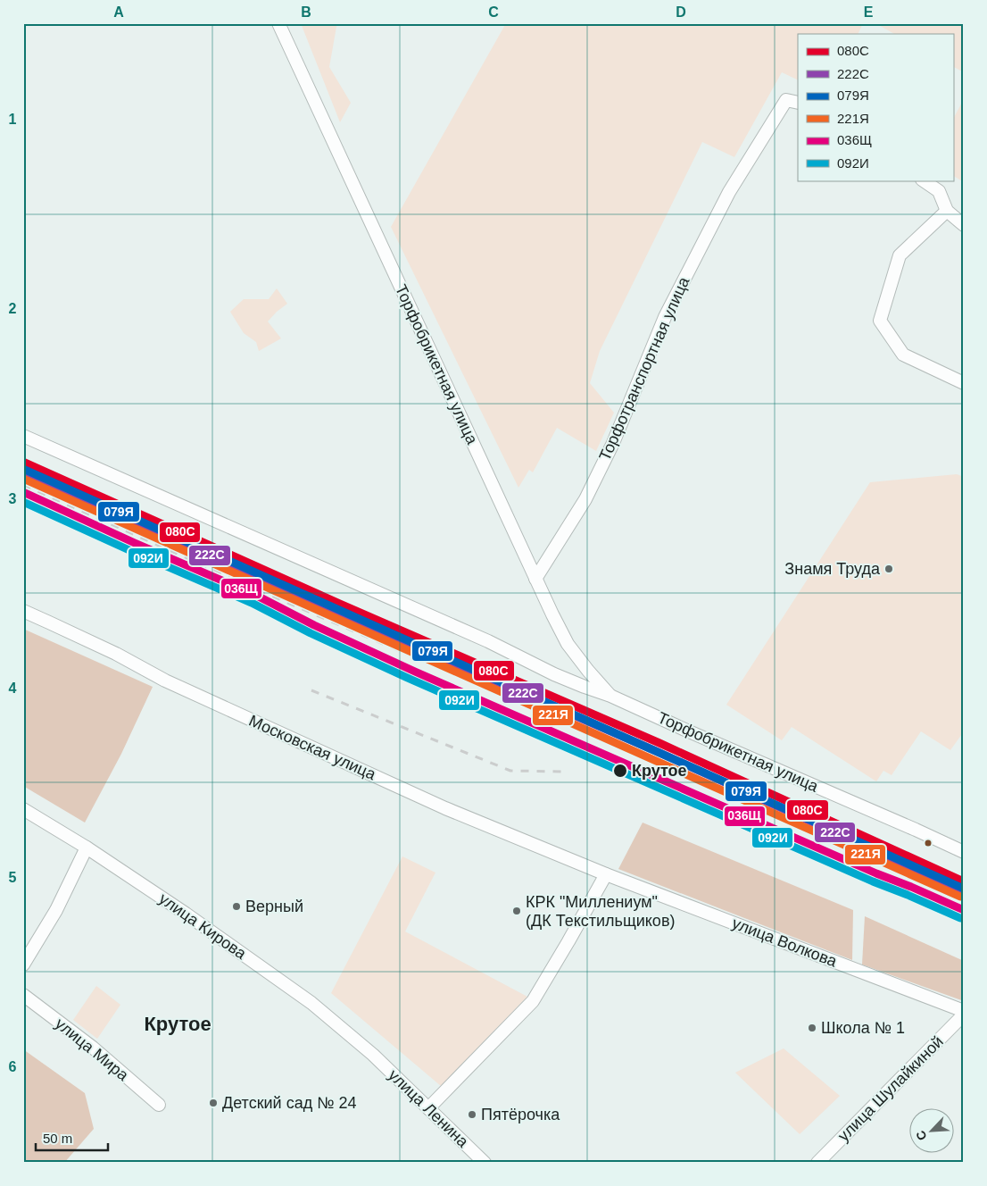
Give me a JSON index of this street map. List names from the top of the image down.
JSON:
{
  "streets": {
    "street": [
      "Торфобрикетная улица",
      "Торфотранспортная улица",
      "Московская улица",
      "улица Кирова",
      "улица Волкова",
      "улица Мира",
      "улица Шулайкиной",
      "улица Ленина"
    ]
  },
  "crossings": [
    ["Торфобрикетная улица", "Торфотранспортная улица"],
    ["Московская улица", "улица Волкова"],
    ["улица Кирова", "улица Ленина"]
  ],
  "districts": ["Крутое"],
  "places": [
    "Знамя Труда",
    "Крутое",
    "Верный",
    "КРК \"Миллениум\" (ДК Текстильщиков)",
    "Школа № 1",
    "Детский сад № 24",
    "Пятёрочка"
  ],
  "lines": [
    "transit line 080С",
    "transit line 079Я",
    "transit line 222С",
    "transit line 221Я",
    "transit line 036Щ",
    "transit line 092И"
  ],
  "legend": [
    "080С",
    "222С",
    "079Я",
    "221Я",
    "036Щ",
    "092И"
  ],
  "scale_bar": "50 m",
  "north": "bottom left",
  "grid": {
    "columns": [
      "A",
      "B",
      "C",
      "D",
      "E"
    ],
    "rows": [
      "1",
      "2",
      "3",
      "4",
      "5",
      "6"
    ]
  }
}
